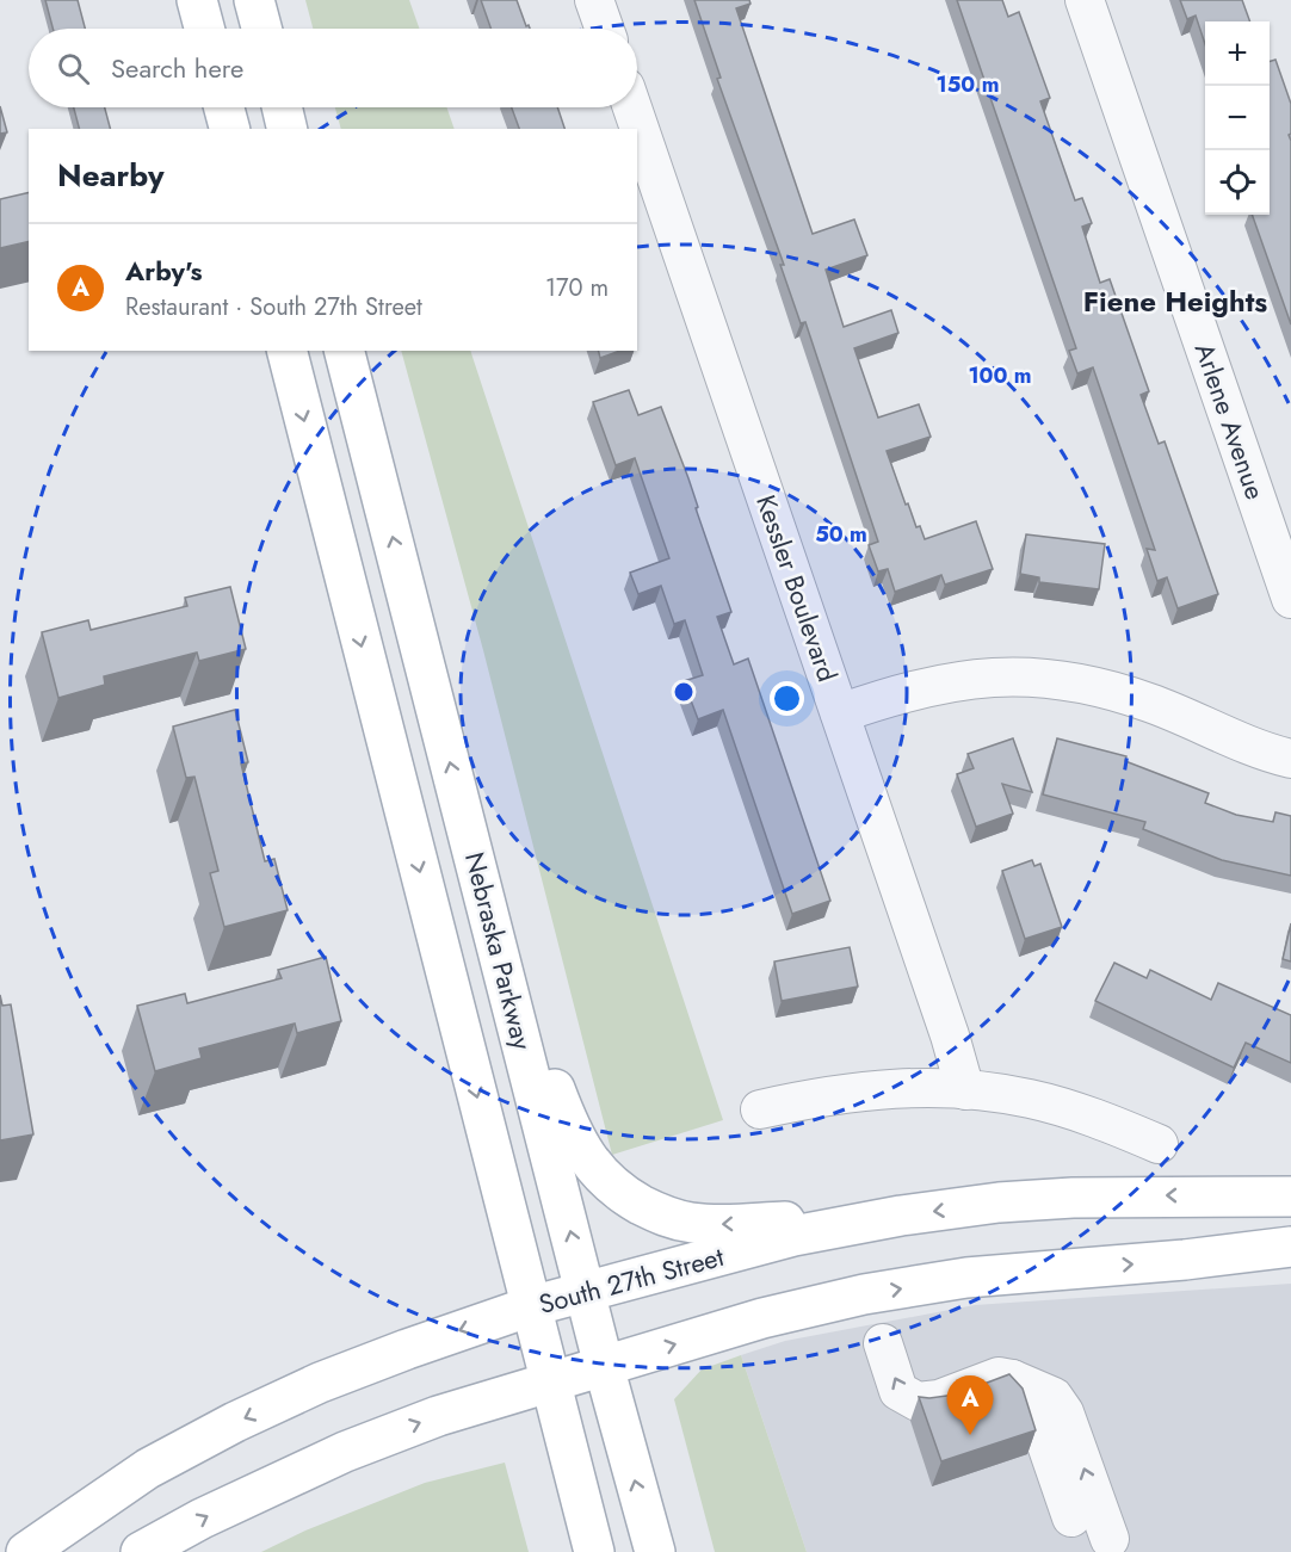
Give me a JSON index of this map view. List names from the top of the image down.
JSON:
{
  "streets": {
    "main road": ["Nebraska Parkway", "South 27th Street"],
    "street": ["Arlene Avenue", "Kessler Boulevard"]
  },
  "crossings": [
    ["Nebraska Parkway", "South 27th Street"]
  ],
  "districts": ["Fiene Heights"],
  "page": {
    "map_buttons": ["+", "−"],
    "search": "Search here",
    "heading": "Nearby",
    "list": [
      {
        "mark": "A",
        "name": "Arby's",
        "note": "Restaurant · South 27th Street",
        "value": "170 m"
      }
    ],
    "pins": "A"
  },
  "rings": ["150 m", "100 m", "50 m"]
}
